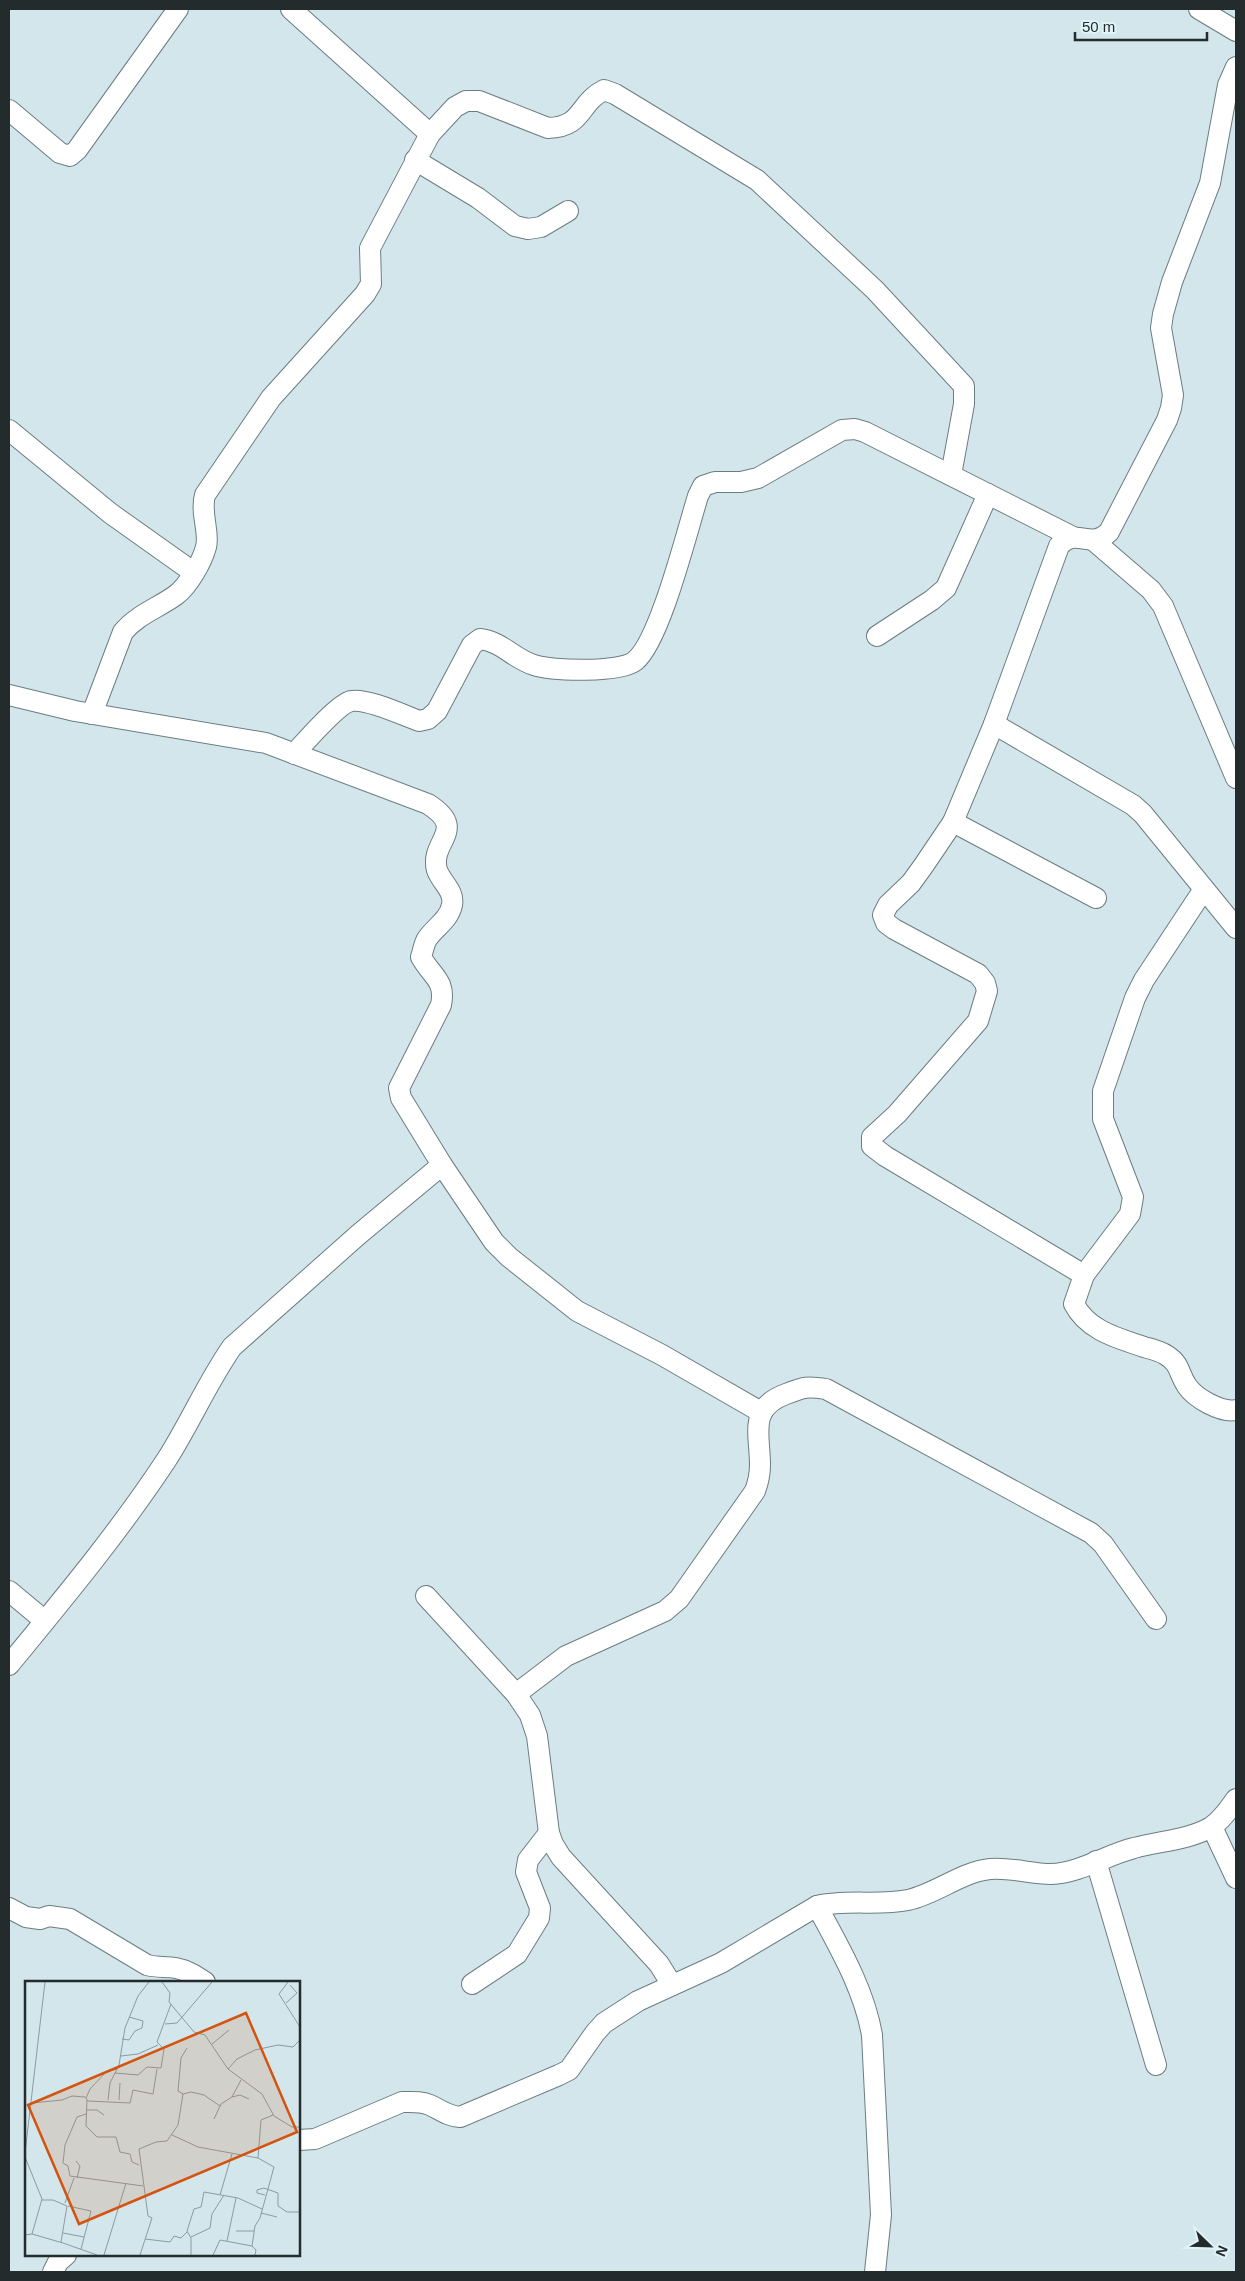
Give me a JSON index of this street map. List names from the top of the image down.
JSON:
{
  "scale_bar": "50 m",
  "north": "bottom right"
}
